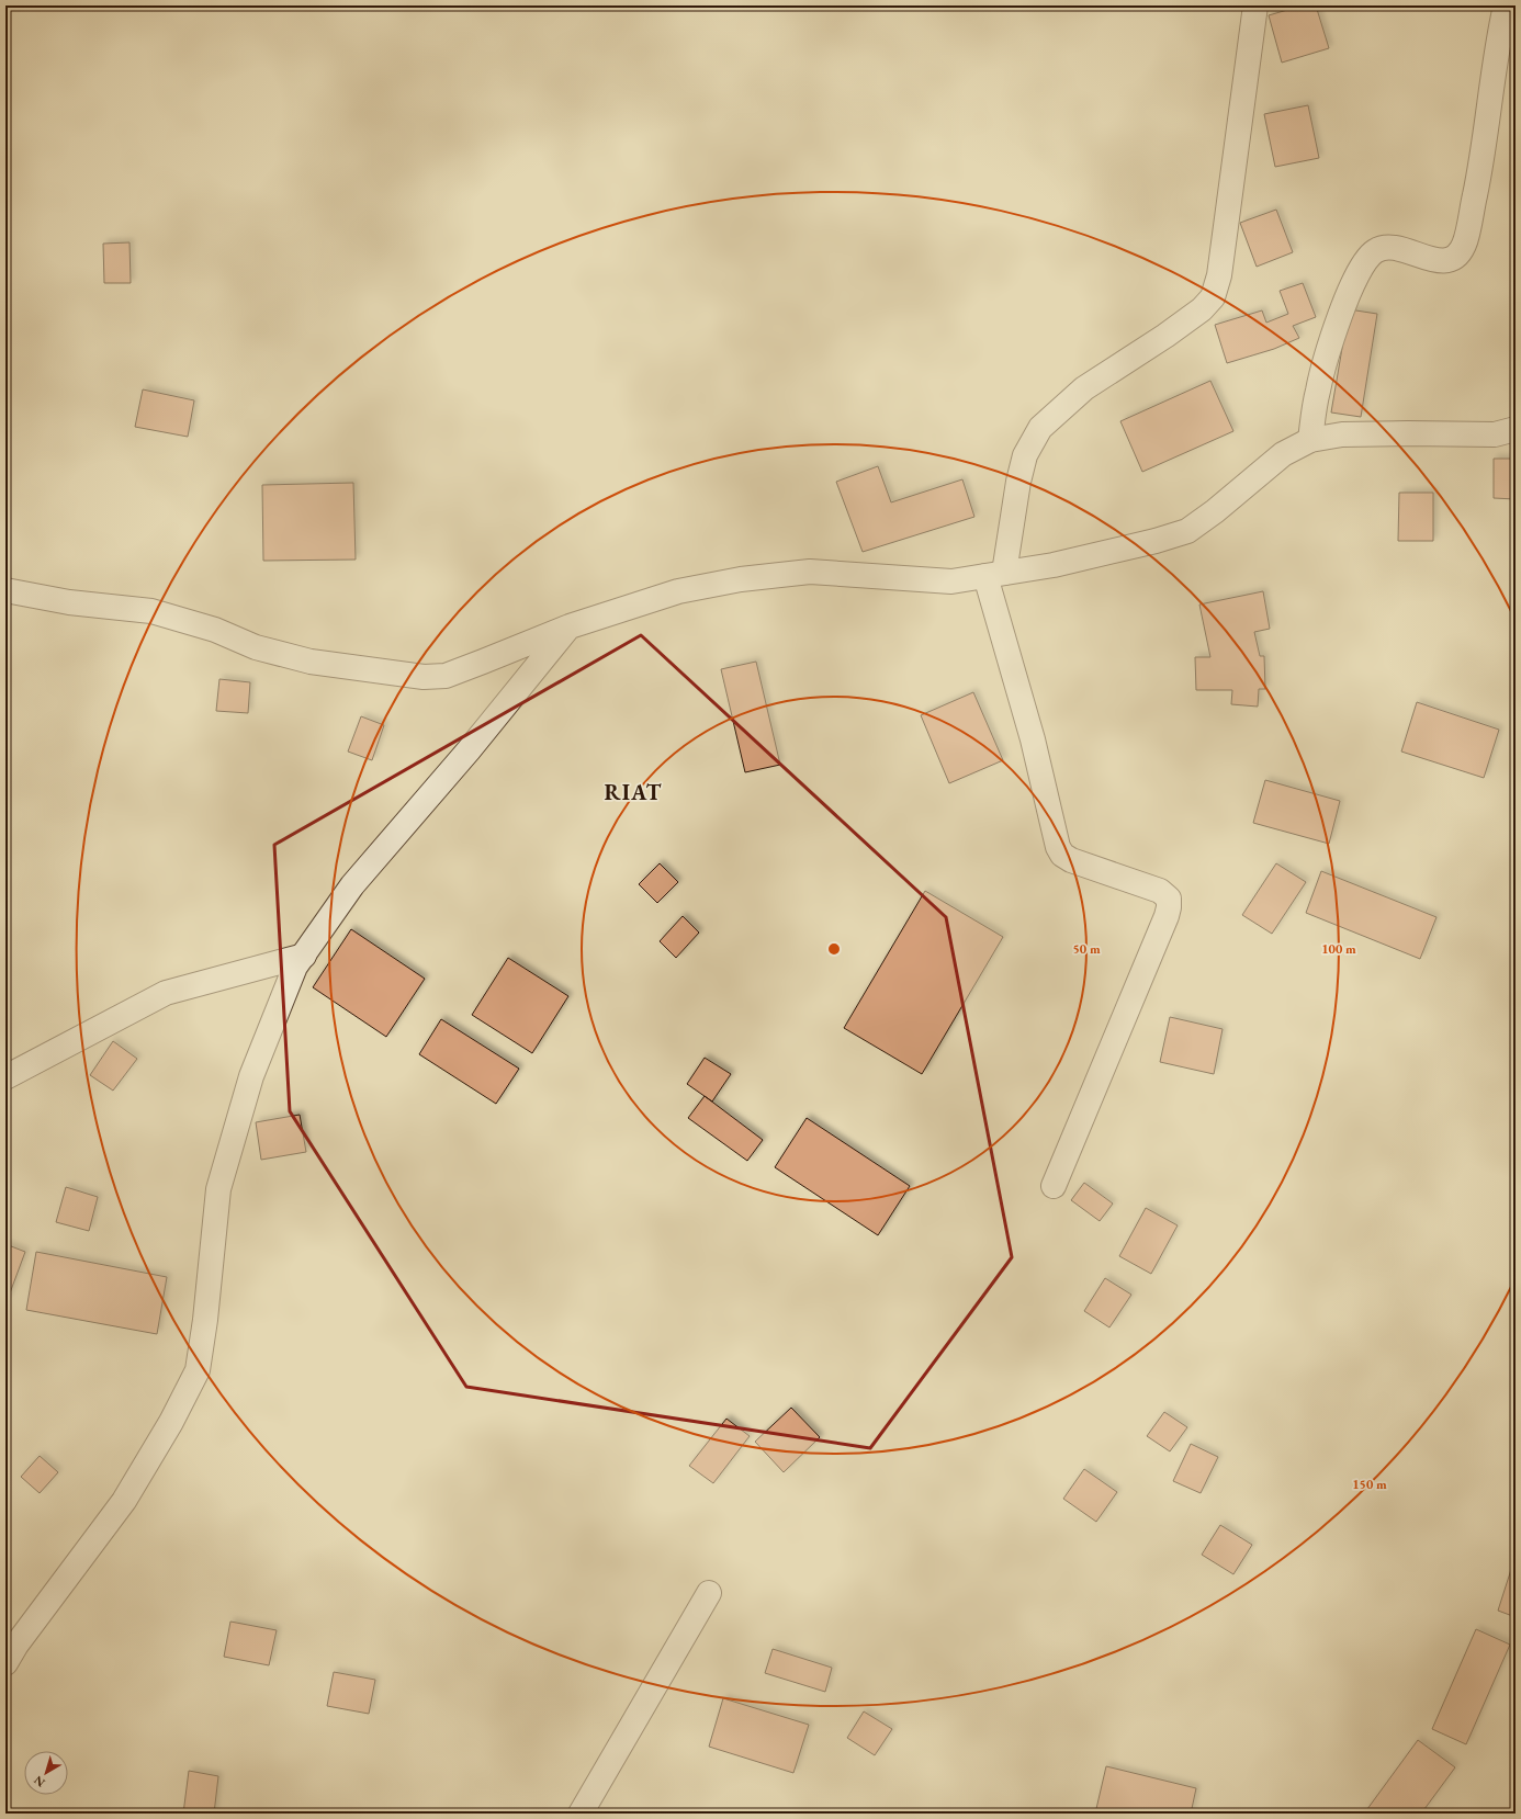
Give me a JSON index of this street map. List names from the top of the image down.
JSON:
{
  "districts": ["RIAT"],
  "north": "bottom left",
  "rings": ["50 m", "100 m", "150 m"]
}
